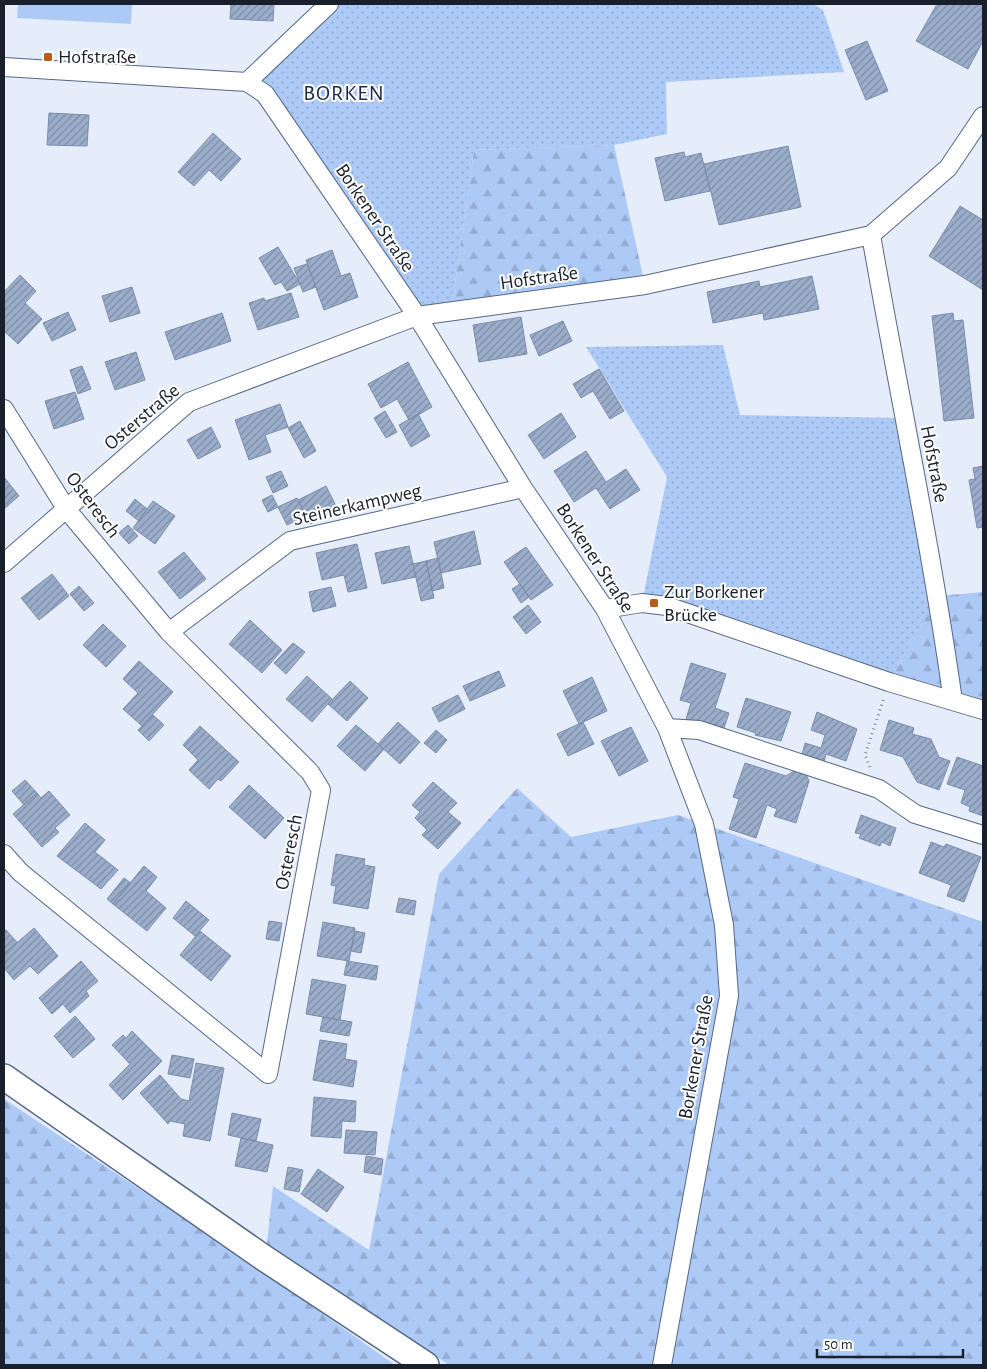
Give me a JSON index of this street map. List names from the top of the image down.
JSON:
{
  "streets": {
    "street": [
      "Borkener Straße",
      "Hofstraße",
      "Osterstraße",
      "Osteresch",
      "Steinerkampweg"
    ]
  },
  "crossings": [
    ["Borkener Straße", "Hofstraße"],
    ["Borkener Straße", "Osterstraße"],
    ["Borkener Straße", "Steinerkampweg"],
    ["Hofstraße", "Osterstraße"],
    ["Osterstraße", "Osteresch"],
    ["Osteresch", "Steinerkampweg"]
  ],
  "districts": ["BORKEN"],
  "places": {
    "transit": ["Hofstraße", "Zur Borkener Brücke"]
  },
  "scale_bar": "50 m"
}
